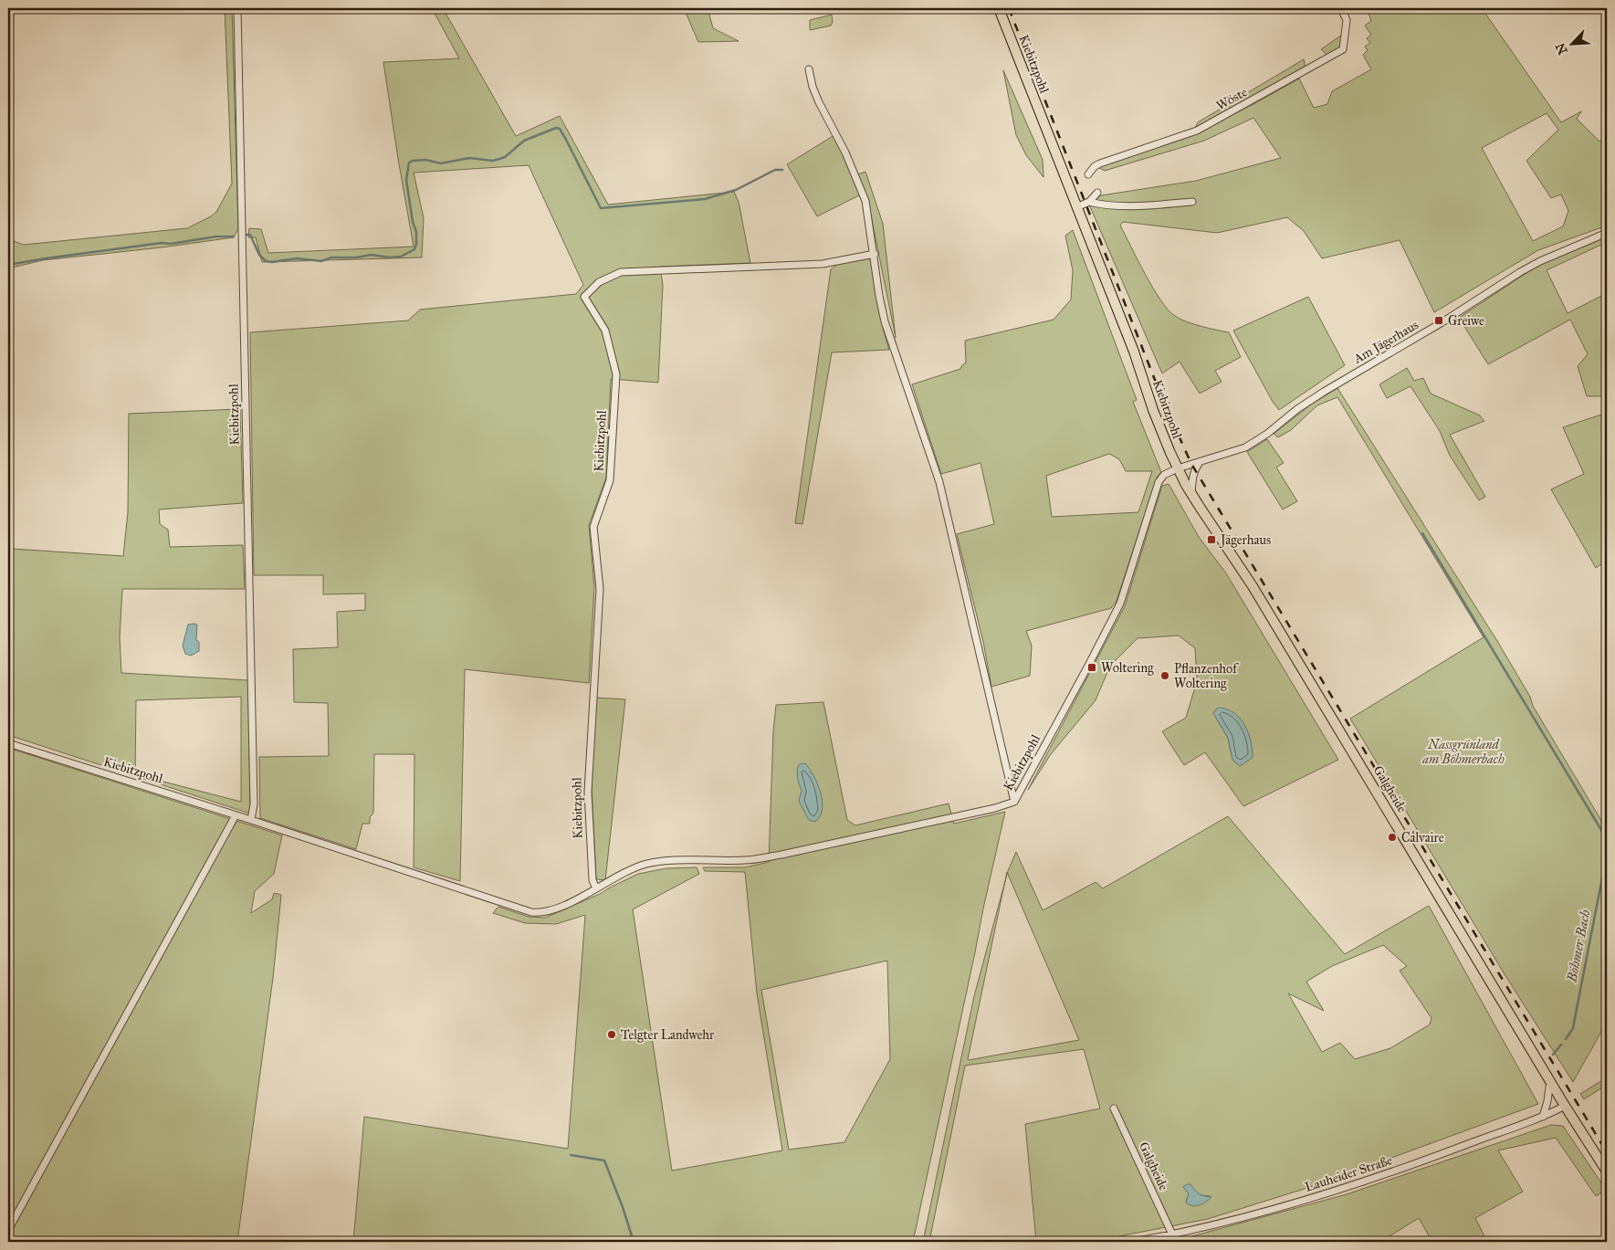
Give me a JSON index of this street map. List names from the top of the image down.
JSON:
{
  "streets": {
    "main road": ["Kiebitzpohl", "Galgheide"],
    "street": ["Wöste", "Am Jägerhaus", "Lauheider Straße"]
  },
  "crossings": [
    ["Kiebitzpohl", "Am Jägerhaus"],
    ["Kiebitzpohl", "Galgheide"],
    ["Am Jägerhaus", "Galgheide"],
    ["Galgheide", "Lauheider Straße"]
  ],
  "water": ["Böhmer Bach"],
  "parks": ["Nassgrünland am Böhmerbach"],
  "places": {
    "transit": ["Greiwe", "Jägerhaus", "Woltering"],
    "other": ["Pflanzenhof Woltering", "Calvaire", "Telgter Landwehr"]
  },
  "north": "bottom left"
}
